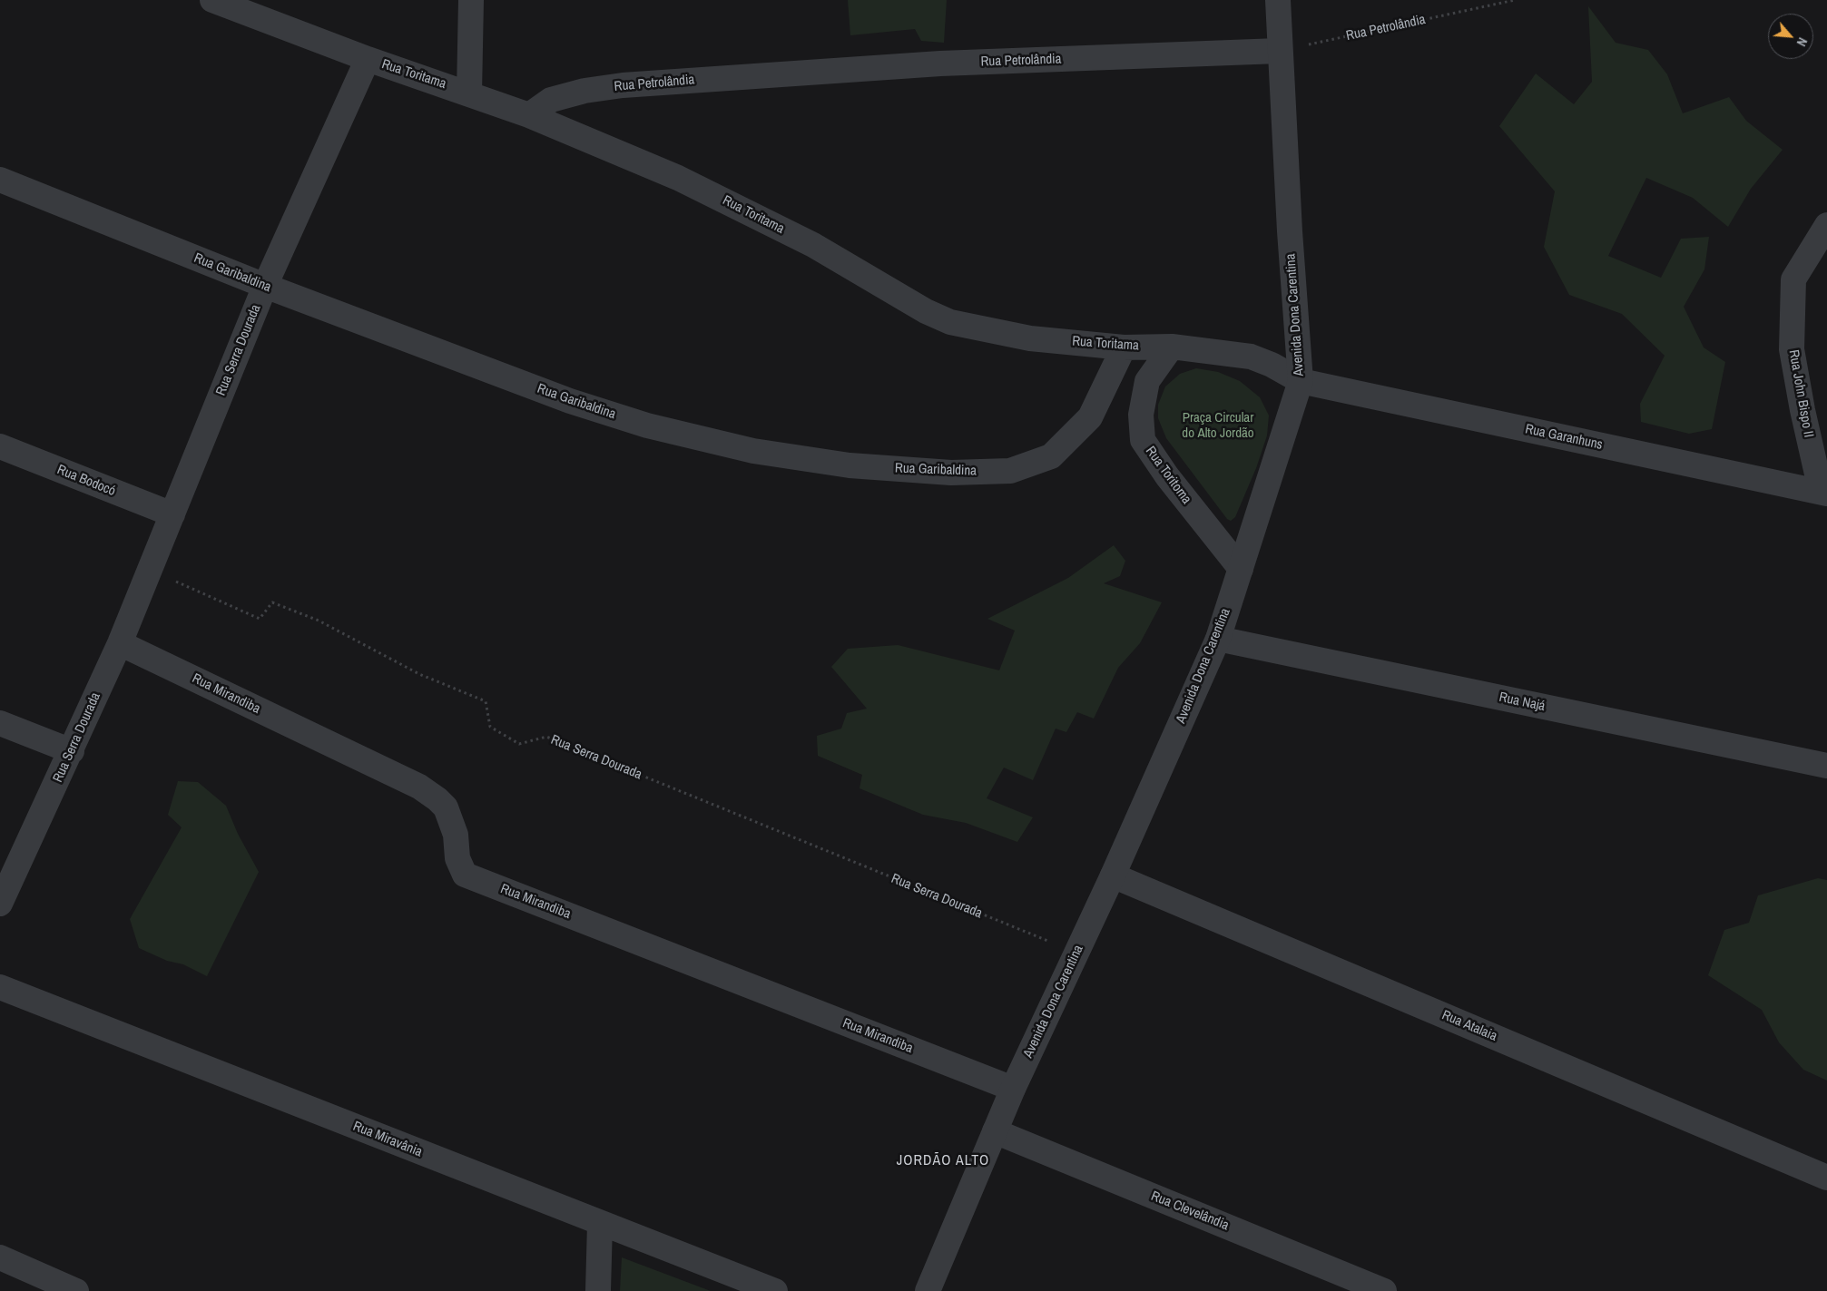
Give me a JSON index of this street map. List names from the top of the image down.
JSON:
{
  "streets": {
    "street": [
      "Rua Petrolândia",
      "Rua Toritama",
      "Rua Garibaldina",
      "Avenida Dona Carentina",
      "Rua Serra Dourada",
      "Rua John Bispo II",
      "Rua Garanhuns",
      "Rua Toritoma",
      "Rua Bodocó",
      "Rua Mirandiba",
      "Rua Najá",
      "Rua Atalaia",
      "Rua Miravânia",
      "Rua Clevelândia"
    ]
  },
  "crossings": [
    ["Rua Petrolândia", "Rua Toritama"],
    ["Rua Petrolândia", "Avenida Dona Carentina"],
    ["Rua Toritama", "Rua Garibaldina"],
    ["Rua Toritama", "Avenida Dona Carentina"],
    ["Rua Toritama", "Rua Serra Dourada"],
    ["Rua Toritama", "Rua Garanhuns"],
    ["Rua Toritama", "Rua Toritoma"],
    ["Rua Garibaldina", "Rua Serra Dourada"],
    ["Avenida Dona Carentina", "Rua Serra Dourada"],
    ["Avenida Dona Carentina", "Rua Garanhuns"],
    ["Avenida Dona Carentina", "Rua Toritoma"],
    ["Avenida Dona Carentina", "Rua Mirandiba"],
    ["Avenida Dona Carentina", "Rua Najá"],
    ["Avenida Dona Carentina", "Rua Atalaia"],
    ["Avenida Dona Carentina", "Rua Clevelândia"],
    ["Rua Serra Dourada", "Rua Bodocó"],
    ["Rua Serra Dourada", "Rua Mirandiba"]
  ],
  "districts": ["JORDÃO ALTO"],
  "parks": ["Praça Circular do Alto Jordão"],
  "north": "bottom right"
}
